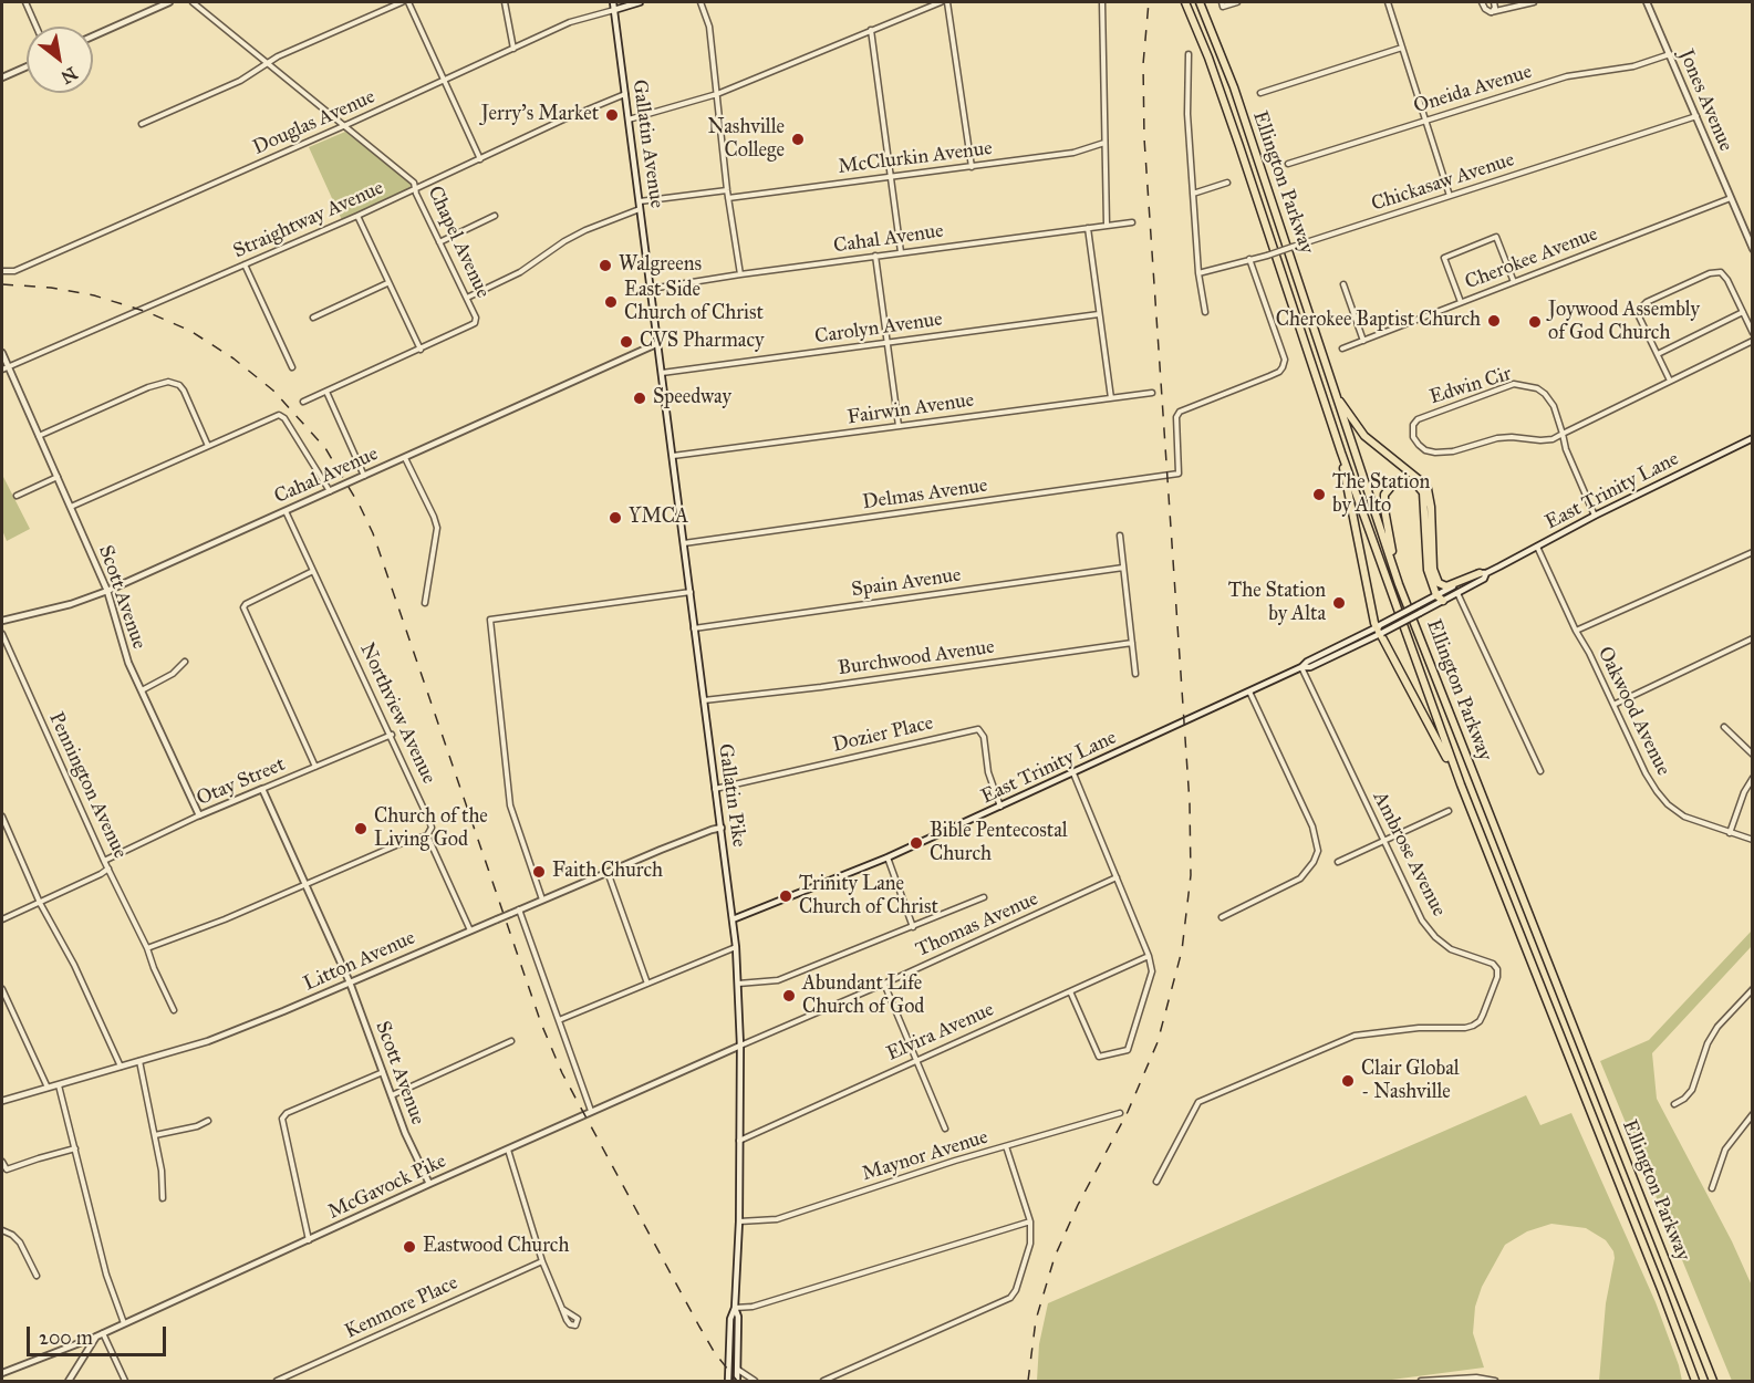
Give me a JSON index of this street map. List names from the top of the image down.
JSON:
{
  "streets": {
    "highway": ["Ellington Parkway"],
    "street": [
      "Oneida Avenue",
      "Jones Avenue",
      "Douglas Avenue",
      "Gallatin Avenue",
      "McClurkin Avenue",
      "Chickasaw Avenue",
      "Straightway Avenue",
      "Cahal Avenue",
      "Chapel Avenue",
      "Cherokee Avenue",
      "Carolyn Avenue",
      "Edwin Cir",
      "Fairwin Avenue",
      "East Trinity Lane",
      "Delmas Avenue",
      "Spain Avenue",
      "Scott Avenue",
      "Burchwood Avenue",
      "Oakwood Avenue",
      "Northview Avenue",
      "Dozier Place",
      "Otay Street",
      "Pennington Avenue",
      "Gallatin Pike",
      "Ambrose Avenue",
      "Thomas Avenue",
      "Litton Avenue",
      "Elvira Avenue",
      "Maynor Avenue",
      "McGavock Pike",
      "Kenmore Place"
    ]
  },
  "crossings": [
    ["Oneida Avenue", "Jones Avenue"],
    ["Jones Avenue", "Chickasaw Avenue"],
    ["Jones Avenue", "Cherokee Avenue"],
    ["Douglas Avenue", "Gallatin Avenue"],
    ["Douglas Avenue", "Chapel Avenue"],
    ["Gallatin Avenue", "Straightway Avenue"],
    ["Gallatin Avenue", "Cahal Avenue"],
    ["Gallatin Avenue", "Gallatin Pike"],
    ["Chickasaw Avenue", "Delmas Avenue"],
    ["Straightway Avenue", "Chapel Avenue"],
    ["Straightway Avenue", "Scott Avenue"],
    ["Cahal Avenue", "Scott Avenue"],
    ["Cahal Avenue", "Northview Avenue"],
    ["Cahal Avenue", "Gallatin Pike"],
    ["Carolyn Avenue", "Gallatin Pike"],
    ["Fairwin Avenue", "Gallatin Pike"],
    ["East Trinity Lane", "Oakwood Avenue"],
    ["East Trinity Lane", "Dozier Place"],
    ["East Trinity Lane", "Gallatin Pike"],
    ["East Trinity Lane", "Ambrose Avenue"],
    ["Delmas Avenue", "Gallatin Pike"],
    ["Spain Avenue", "Gallatin Pike"],
    ["Scott Avenue", "Otay Street"],
    ["Scott Avenue", "Litton Avenue"],
    ["Scott Avenue", "McGavock Pike"],
    ["Burchwood Avenue", "Gallatin Pike"],
    ["Northview Avenue", "Otay Street"],
    ["Northview Avenue", "Litton Avenue"],
    ["Dozier Place", "Gallatin Pike"],
    ["Otay Street", "Pennington Avenue"],
    ["Gallatin Pike", "Thomas Avenue"],
    ["Gallatin Pike", "Litton Avenue"],
    ["Gallatin Pike", "Elvira Avenue"],
    ["Gallatin Pike", "Maynor Avenue"],
    ["Gallatin Pike", "McGavock Pike"],
    ["Thomas Avenue", "McGavock Pike"]
  ],
  "places": [
    "Jerry's Market",
    "Nashville College",
    "Walgreens",
    "East Side Church of Christ",
    "Cherokee Baptist Church",
    "Joywood Assembly of God Church",
    "CVS Pharmacy",
    "Speedway",
    "The Station by Alto",
    "YMCA",
    "The Station by Alta",
    "Church of the Living God",
    "Bible Pentecostal Church",
    "Faith Church",
    "Trinity Lane Church of Christ",
    "Abundant Life Church of God",
    "Clair Global - Nashville",
    "Eastwood Church"
  ],
  "scale_bar": "200 m",
  "north": "bottom right"
}
